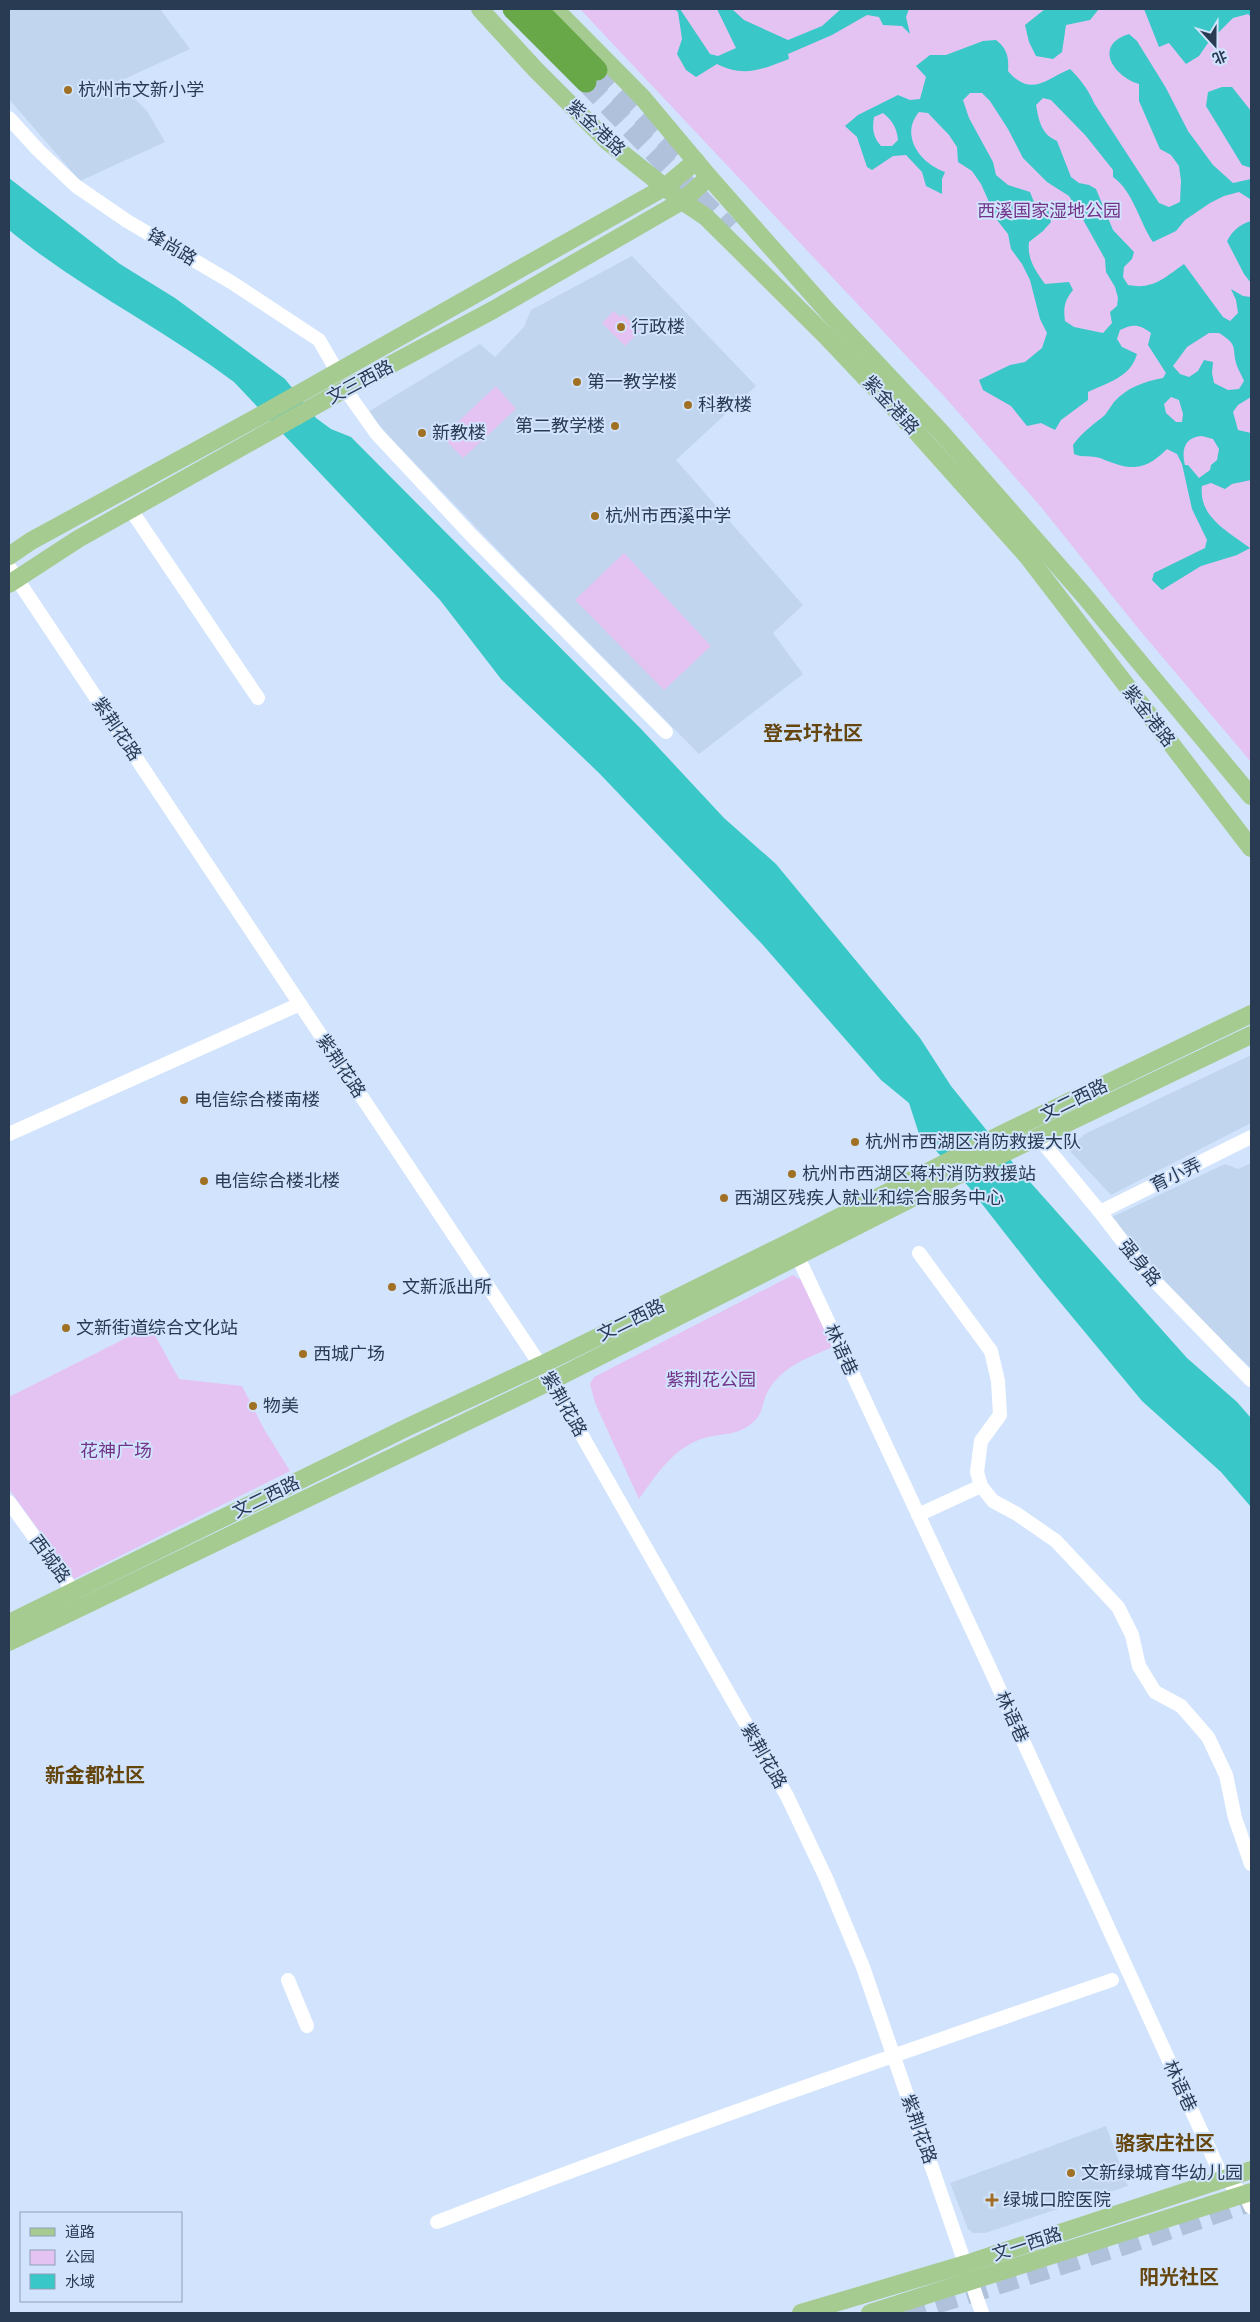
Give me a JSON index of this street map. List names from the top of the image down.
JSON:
{
  "streets": {
    "main road": [
      "紫金港路",
      "文三西路",
      "文二西路",
      "文一西路"
    ],
    "street": [
      "锋尚路",
      "紫荆花路",
      "育小弄",
      "强身路",
      "林语巷",
      "西城路"
    ]
  },
  "crossings": [
    ["紫金港路", "文三西路"],
    ["锋尚路", "文三西路"],
    ["文三西路", "紫荆花路"],
    ["紫荆花路", "文二西路"],
    ["紫荆花路", "文一西路"],
    ["文二西路", "强身路"],
    ["文二西路", "林语巷"],
    ["文二西路", "西城路"],
    ["育小弄", "强身路"],
    ["林语巷", "文一西路"]
  ],
  "districts": [
    "登云圩社区",
    "新金都社区",
    "骆家庄社区",
    "阳光社区"
  ],
  "parks": ["西溪国家湿地公园", "紫荆花公园", "花神广场"],
  "places": {
    "other": [
      "杭州市文新小学",
      "行政楼",
      "第一教学楼",
      "科教楼",
      "第二教学楼",
      "新教楼",
      "杭州市西溪中学",
      "电信综合楼南楼",
      "杭州市西湖区消防救援大队",
      "杭州市西湖区蒋村消防救援站",
      "电信综合楼北楼",
      "西湖区残疾人就业和综合服务中心",
      "文新派出所",
      "文新街道综合文化站",
      "西城广场",
      "物美",
      "文新绿城育华幼儿园"
    ],
    "health": ["绿城口腔医院"]
  },
  "legend": ["道路", "公园", "水域"],
  "north": "bottom"
}
